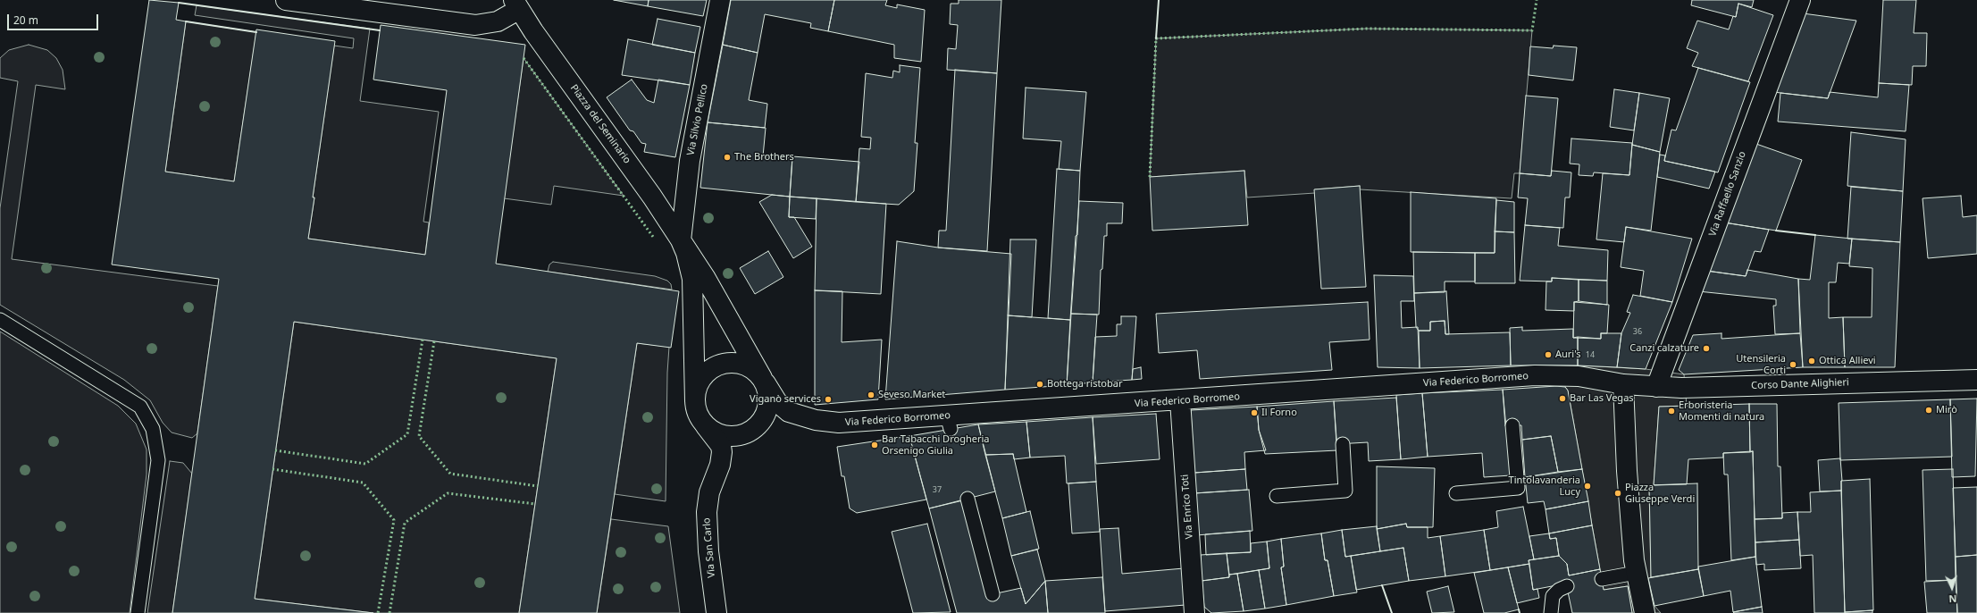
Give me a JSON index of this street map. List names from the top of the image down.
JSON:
{
  "streets": {
    "street": [
      "Via Silvio Pellico",
      "Piazza del Seminario",
      "Via Raffaello Sanzio",
      "Via Federico Borromeo",
      "Corso Dante Alighieri",
      "Via Enrico Toti",
      "Via San Carlo"
    ]
  },
  "crossings": [
    ["Via Silvio Pellico", "Piazza del Seminario"],
    ["Piazza del Seminario", "Via Federico Borromeo"],
    ["Piazza del Seminario", "Via San Carlo"],
    ["Via Raffaello Sanzio", "Corso Dante Alighieri"],
    ["Via Federico Borromeo", "Corso Dante Alighieri"],
    ["Via Federico Borromeo", "Via Enrico Toti"],
    ["Via Federico Borromeo", "Via San Carlo"]
  ],
  "places": [
    "The Brothers",
    "Canzi calzature",
    "Auri's",
    "Ottica Allievi",
    "Utensileria Corti",
    "Bottega ristobar",
    "Seveso Market",
    "Bar Las Vegas",
    "Viganò services",
    "Mirò",
    "Erboristeria Momenti di natura",
    "Il Forno",
    "Bar Tabacchi Drogheria Orsenigo Giulia",
    "Tintolavanderia Lucy",
    "Piazza Giuseppe Verdi"
  ],
  "house_numbers": ["36", "14", "37"],
  "scale_bar": "20 m",
  "north": "bottom"
}
